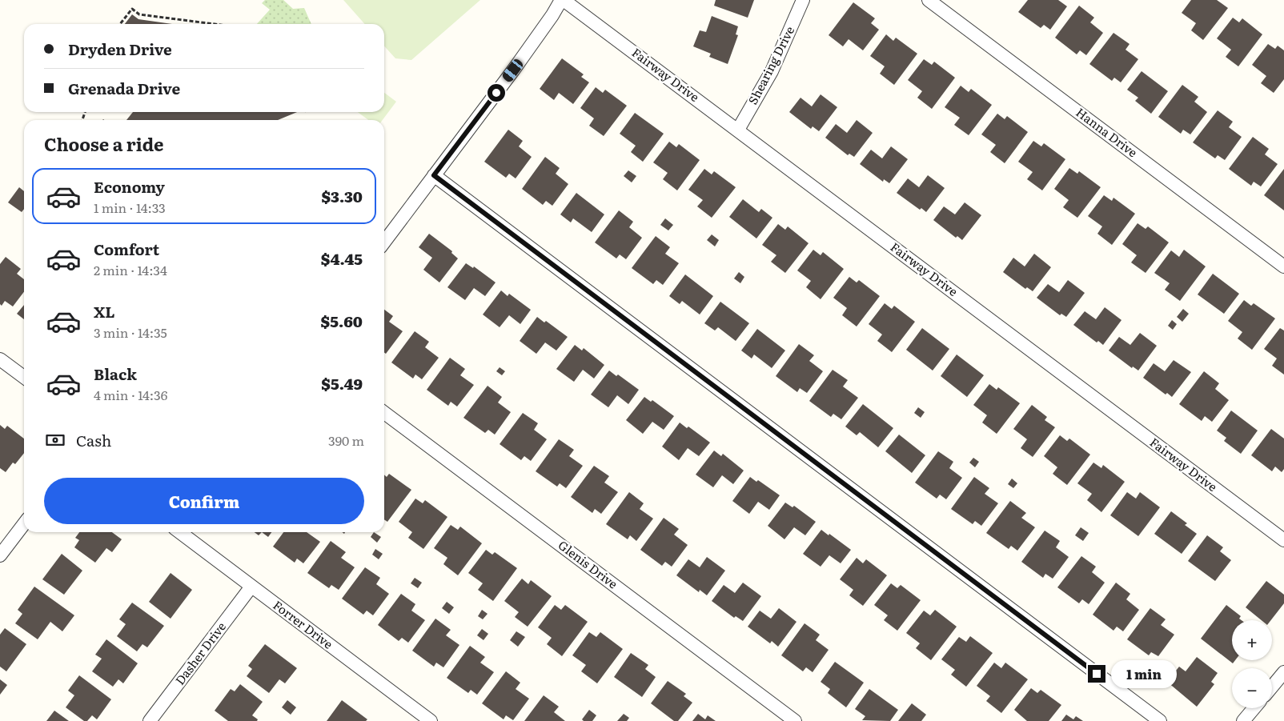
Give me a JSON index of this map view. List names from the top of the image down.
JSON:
{
  "streets": {
    "street": [
      "Shearing Drive",
      "Fairway Drive",
      "Hanna Drive",
      "Glenis Drive",
      "Forrer Drive",
      "Dasher Drive"
    ]
  },
  "crossings": [
    ["Shearing Drive", "Fairway Drive"],
    ["Forrer Drive", "Dasher Drive"]
  ],
  "page": {
    "banner": ["Dryden Drive", "Grenada Drive"],
    "heading": "Choose a ride",
    "list": [
      {
        "name": "Economy",
        "note": "1 min · 14:33",
        "value": "$3.30"
      },
      {
        "name": "Comfort",
        "note": "2 min · 14:34",
        "value": "$4.45"
      },
      {
        "name": "XL",
        "note": "3 min · 14:35",
        "value": "$5.60"
      },
      {
        "name": "Black",
        "note": "4 min · 14:36",
        "value": "$5.49"
      }
    ],
    "pay": ["Cash", "390 m"],
    "buttons": "Confirm",
    "map_buttons": ["+", "−"],
    "bubble": "1 min"
  }
}
